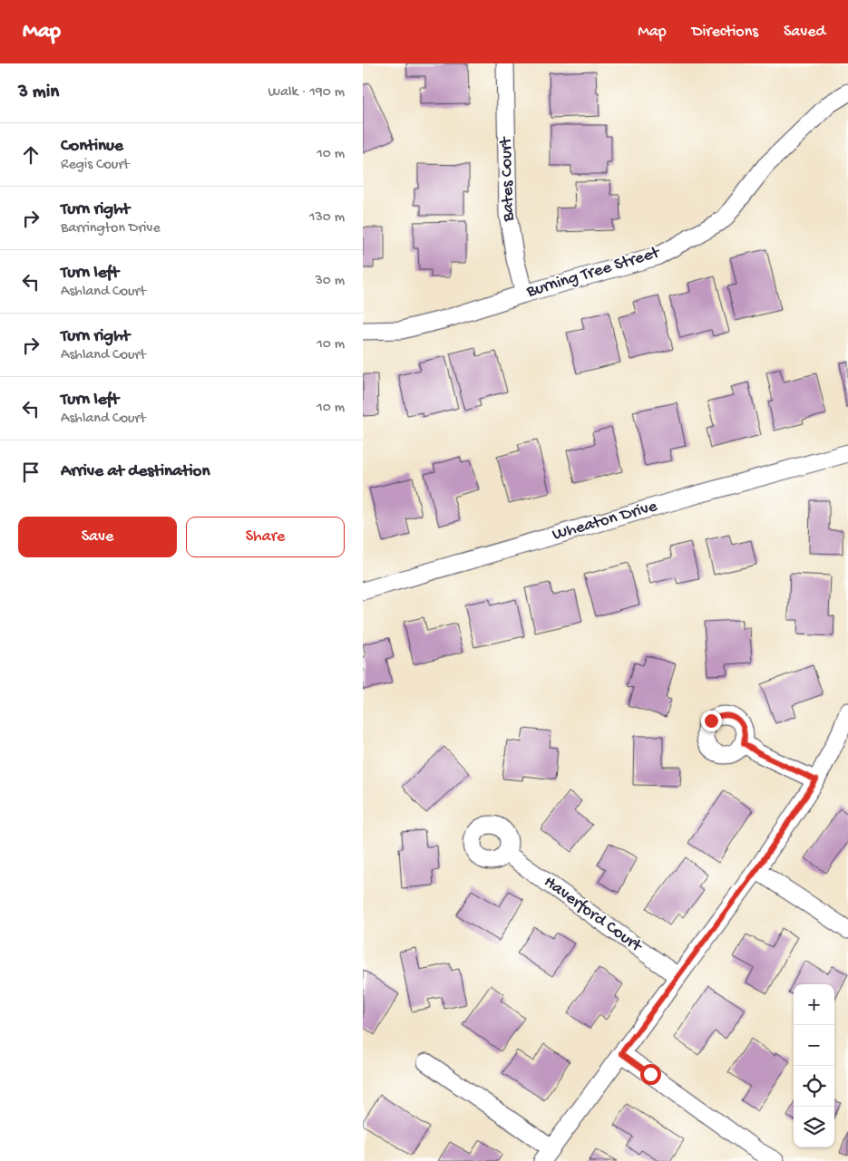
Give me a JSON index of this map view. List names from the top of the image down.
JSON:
{
  "streets": {
    "street": [
      "Bates Court",
      "Burning Tree Street",
      "Wheaton Drive",
      "Haverford Court"
    ]
  },
  "crossings": [
    ["Bates Court", "Burning Tree Street"]
  ],
  "page": {
    "header": "Map",
    "nav": ["Map", "Directions", "Saved"],
    "heading": ["3 min", "Walk · 190 m"],
    "list": [
      ["Continue", "Regis Court", "10 m"],
      ["Turn right", "Barrington Drive", "130 m"],
      ["Turn left", "Ashland Court", "30 m"],
      ["Turn right", "Ashland Court", "10 m"],
      ["Turn left", "Ashland Court", "10 m"],
      "Arrive at destination"
    ],
    "buttons": ["Save", "Share"],
    "map_buttons": ["+", "−"]
  }
}
